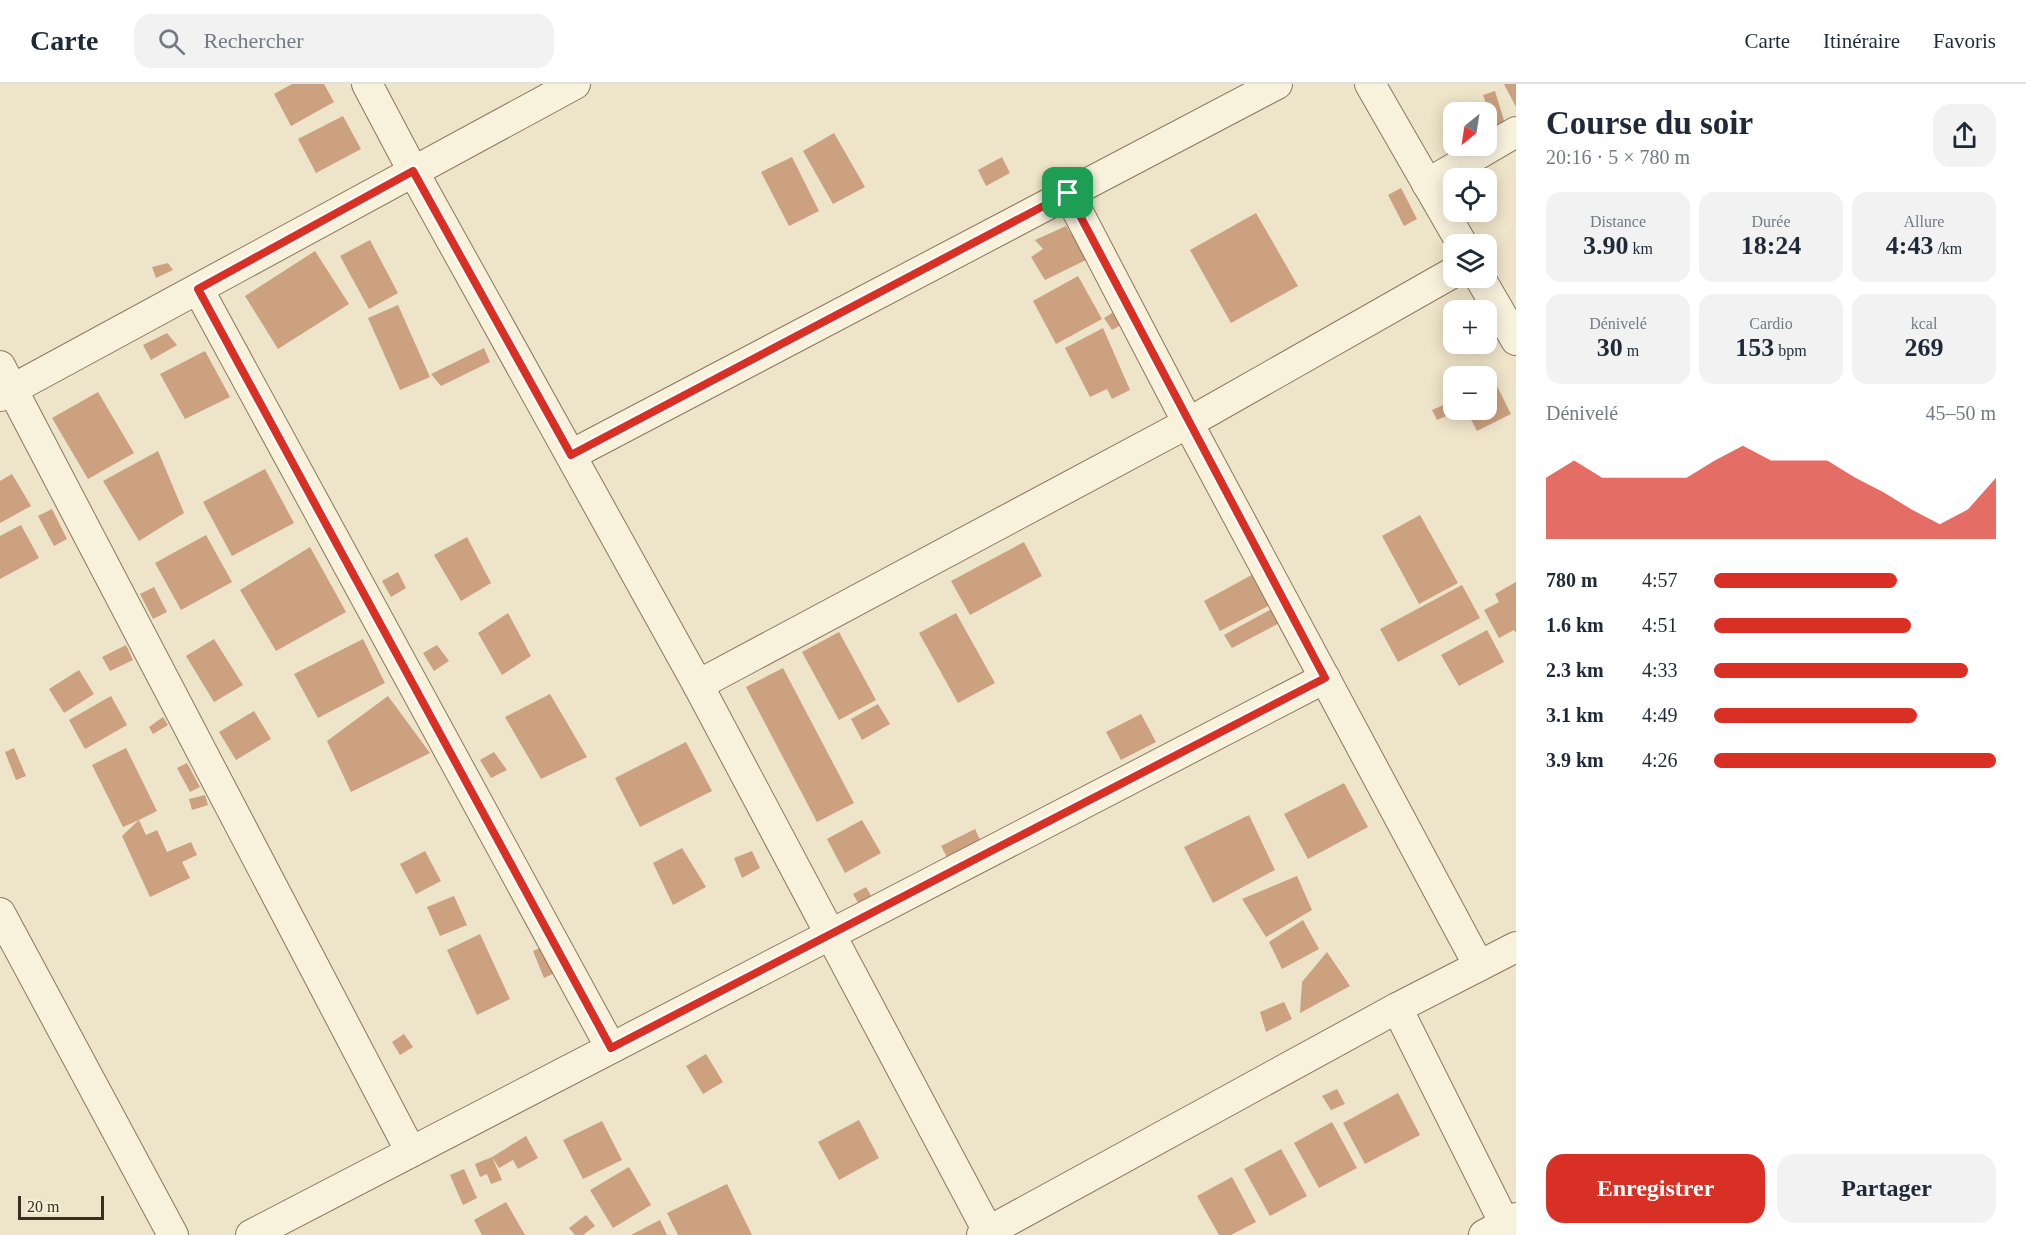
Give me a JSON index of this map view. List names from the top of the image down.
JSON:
{
  "scale_bar": "20 m",
  "north": "bottom left",
  "page": {
    "header": "Carte",
    "search": "Rechercher",
    "nav": ["Carte", "Itinéraire", "Favoris"],
    "heading": ["Course du soir", "20:16 · 5 × 780 m"],
    "map_buttons": ["+", "−"],
    "stats": [
      ["Distance", "3.90 km"],
      ["Durée", "18:24"],
      ["Allure", "4:43 /km"],
      ["Dénivelé", "30 m"],
      ["Cardio", "153 bpm"],
      ["kcal", "269"]
    ],
    "chart": ["Dénivelé", "45–50 m"],
    "list": [
      {
        "name": "780 m",
        "note": "4:57"
      },
      {
        "name": "1.6 km",
        "note": "4:51"
      },
      {
        "name": "2.3 km",
        "note": "4:33"
      },
      {
        "name": "3.1 km",
        "note": "4:49"
      },
      {
        "name": "3.9 km",
        "note": "4:26"
      }
    ],
    "buttons": ["Enregistrer", "Partager"],
    "scale": "20 m"
  }
}
